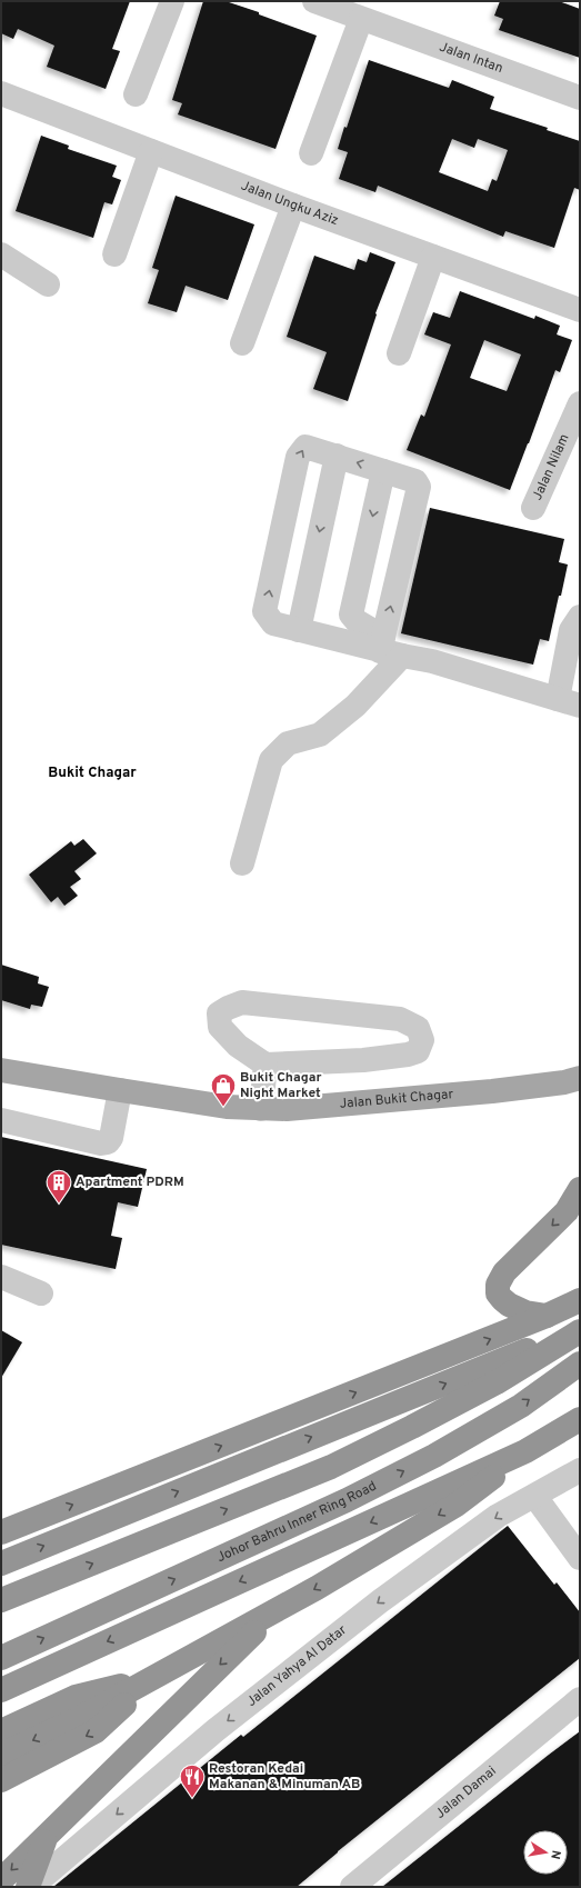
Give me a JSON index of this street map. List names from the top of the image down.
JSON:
{
  "streets": {
    "highway": ["Johor Bahru Inner Ring Road"],
    "main road": ["Jalan Bukit Chagar"],
    "street": [
      "Jalan Intan",
      "Jalan Ungku Aziz",
      "Jalan Nilam",
      "Jalan Yahya Al Datar",
      "Jalan Damai"
    ]
  },
  "one_way": ["Jalan Yahya Al Datar"],
  "districts": ["Bukit Chagar"],
  "places": {
    "shop": ["Bukit Chagar Night Market"],
    "building": ["Apartment PDRM"],
    "restaurant": ["Restoran Kedai Makanan & Minuman AB"]
  },
  "north": "right"
}
